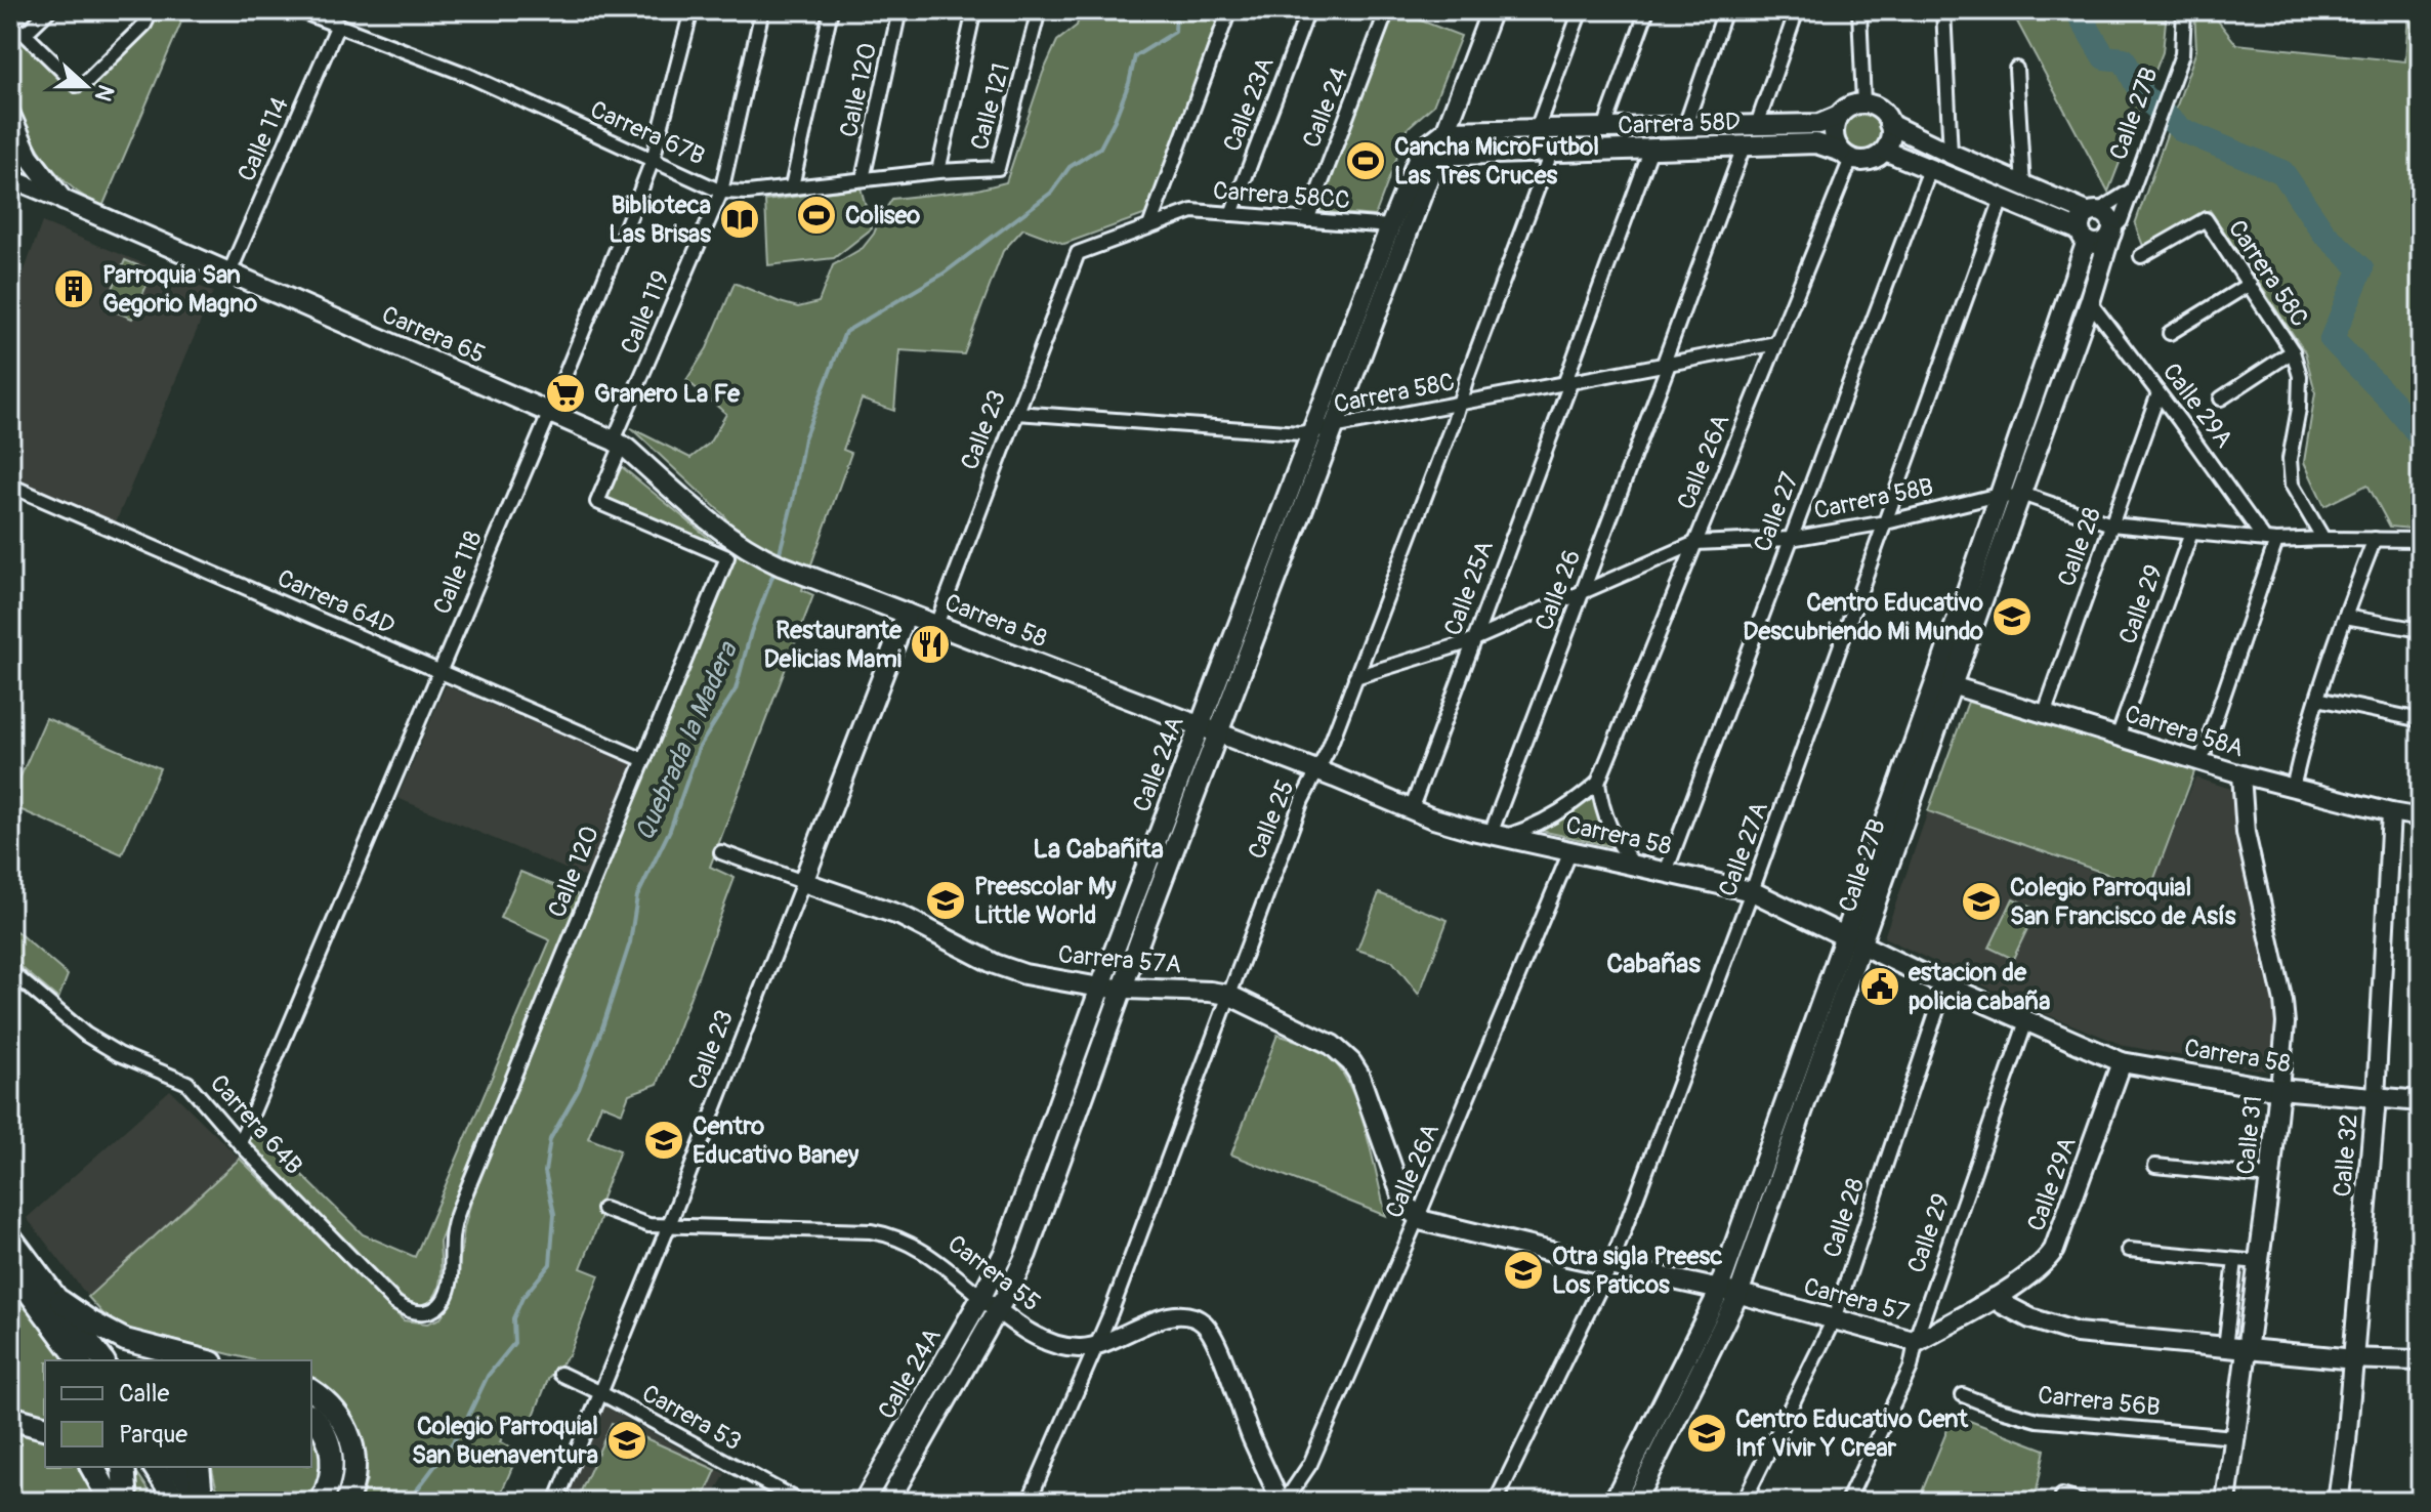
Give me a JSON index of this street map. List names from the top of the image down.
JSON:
{
  "streets": {
    "main road": [
      "Calle 27B",
      "Carrera 58D",
      "Carrera 65",
      "Calle 29A",
      "Calle 23",
      "Carrera 58",
      "Calle 24A",
      "Carrera 57A",
      "Calle 31",
      "Calle 32",
      "Carrera 57"
    ],
    "street": [
      "Calle 120",
      "Calle 23A",
      "Calle 121",
      "Calle 24",
      "Carrera 67B",
      "Calle 114",
      "Carrera 58CC",
      "Carrera 58C",
      "Calle 119",
      "Calle 26A",
      "Carrera 58B",
      "Calle 27",
      "Calle 28",
      "Calle 118",
      "Calle 25A",
      "Calle 26",
      "Carrera 64D",
      "Calle 29",
      "Carrera 58A",
      "Calle 25",
      "Calle 27A",
      "Carrera 64B",
      "Carrera 55",
      "Carrera 56B",
      "Carrera 53"
    ]
  },
  "crossings": [
    ["Calle 120", "Carrera 67B"],
    ["Calle 120", "Calle 119"],
    ["Calle 120", "Carrera 64D"],
    ["Calle 120", "Carrera 64B"],
    ["Calle 23A", "Carrera 58CC"],
    ["Calle 121", "Carrera 67B"],
    ["Calle 24", "Carrera 58CC"],
    ["Calle 27B", "Calle 29A"],
    ["Calle 27B", "Carrera 58B"],
    ["Calle 27B", "Carrera 58"],
    ["Calle 27B", "Carrera 58A"],
    ["Calle 27B", "Carrera 57"],
    ["Carrera 58D", "Calle 26A"],
    ["Carrera 58D", "Calle 25A"],
    ["Carrera 58D", "Calle 26"],
    ["Carrera 58D", "Calle 24A"],
    ["Carrera 58D", "Calle 25"],
    ["Carrera 67B", "Calle 114"],
    ["Carrera 67B", "Calle 119"],
    ["Carrera 67B", "Calle 118"],
    ["Calle 114", "Carrera 65"],
    ["Carrera 58CC", "Calle 23"],
    ["Carrera 58CC", "Calle 24A"],
    ["Carrera 58C", "Calle 23"],
    ["Carrera 58C", "Calle 26A"],
    ["Carrera 58C", "Carrera 58B"],
    ["Carrera 58C", "Calle 25A"],
    ["Carrera 58C", "Calle 26"],
    ["Carrera 58C", "Calle 24A"],
    ["Carrera 58C", "Calle 25"],
    ["Calle 119", "Carrera 65"],
    ["Carrera 65", "Calle 118"],
    ["Carrera 65", "Carrera 58"],
    ["Calle 29A", "Carrera 58B"],
    ["Calle 29A", "Calle 28"],
    ["Calle 29A", "Carrera 58"],
    ["Calle 29A", "Carrera 57"],
    ["Calle 23", "Carrera 58"],
    ["Calle 23", "Carrera 57A"],
    ["Calle 23", "Carrera 55"],
    ["Calle 23", "Carrera 53"],
    ["Calle 26A", "Carrera 58B"],
    ["Calle 26A", "Carrera 58"],
    ["Calle 26A", "Carrera 57A"],
    ["Calle 26A", "Carrera 55"],
    ["Calle 26A", "Carrera 57"],
    ["Carrera 58B", "Calle 27"],
    ["Carrera 58B", "Calle 28"],
    ["Carrera 58B", "Calle 25A"],
    ["Carrera 58B", "Calle 26"],
    ["Carrera 58B", "Calle 29"],
    ["Carrera 58B", "Calle 25"],
    ["Carrera 58B", "Calle 27A"],
    ["Calle 27", "Carrera 58"],
    ["Calle 28", "Carrera 58"],
    ["Calle 28", "Carrera 58A"],
    ["Calle 28", "Carrera 57"],
    ["Calle 118", "Carrera 64D"],
    ["Calle 118", "Carrera 64B"],
    ["Calle 25A", "Carrera 58"],
    ["Calle 26", "Carrera 58"],
    ["Calle 29", "Carrera 58"],
    ["Calle 29", "Carrera 58A"],
    ["Calle 29", "Carrera 57"],
    ["Carrera 58", "Calle 24A"],
    ["Carrera 58", "Calle 25"],
    ["Carrera 58", "Calle 27A"],
    ["Carrera 58", "Calle 31"],
    ["Carrera 58", "Calle 32"],
    ["Carrera 58A", "Calle 31"],
    ["Carrera 58A", "Calle 32"],
    ["Calle 24A", "Carrera 57A"],
    ["Calle 24A", "Carrera 55"],
    ["Calle 25", "Carrera 57A"],
    ["Calle 25", "Carrera 55"],
    ["Calle 27A", "Carrera 57"],
    ["Carrera 57A", "Carrera 57"],
    ["Calle 31", "Carrera 56B"]
  ],
  "districts": ["La Cabañita", "Cabañas"],
  "water": ["Quebrada la Madera"],
  "places": {
    "sports": ["Cancha MicroFutbol Las Tres Cruces", "Coliseo"],
    "library": ["Biblioteca Las Brisas"],
    "building": ["Parroquia San Gegorio Magno"],
    "supermarket": ["Granero La Fe"],
    "school or university": [
      "Centro Educativo Descubriendo Mi Mundo",
      "Preescolar My Little World",
      "Colegio Parroquial San Francisco de Asís",
      "Centro Educativo Baney",
      "Otra sigla Preesc Los Paticos",
      "Centro Educativo Cent Inf Vivir Y Crear",
      "Colegio Parroquial San Buenaventura"
    ],
    "restaurant": ["Restaurante Delicias Mami"],
    "public building": ["estacion de policia cabaña"]
  },
  "legend": ["Calle", "Parque"],
  "north": "right"
}
